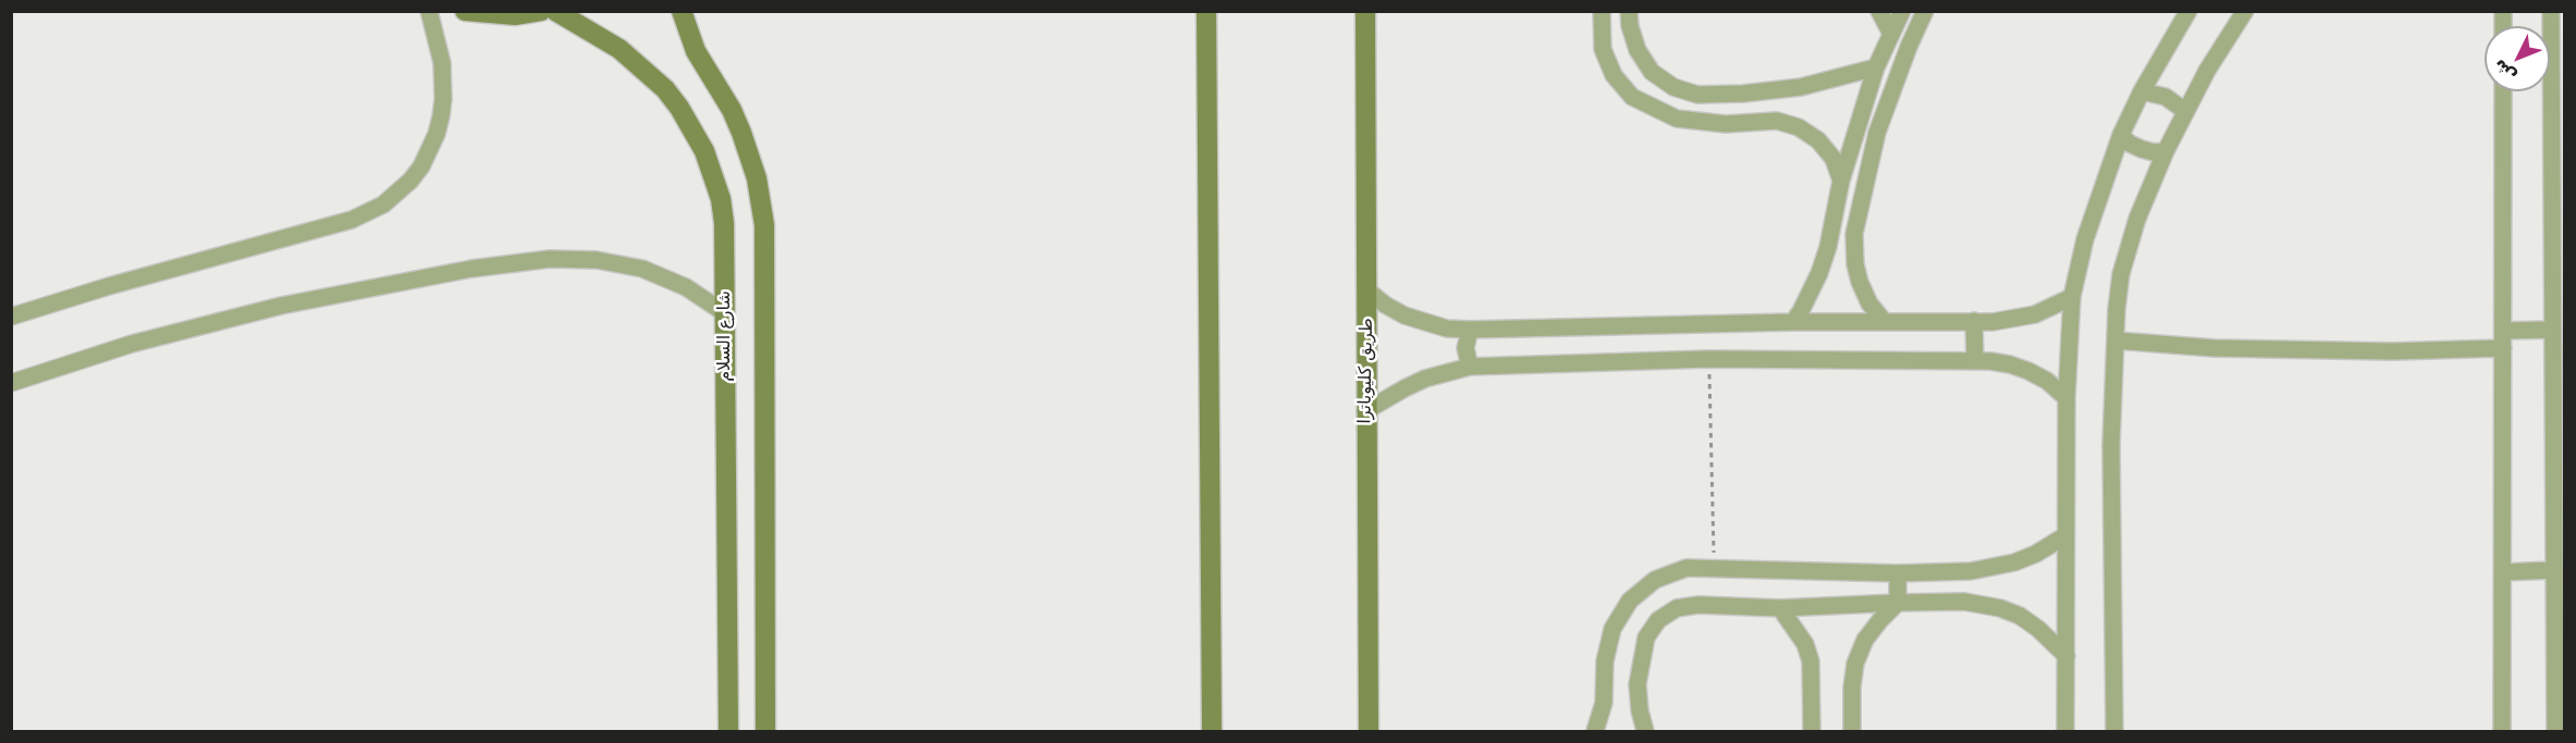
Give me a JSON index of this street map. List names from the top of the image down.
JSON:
{
  "streets": {
    "main road": ["شارع السلام", "طريق كليوباترا"]
  },
  "north": "bottom left"
}
